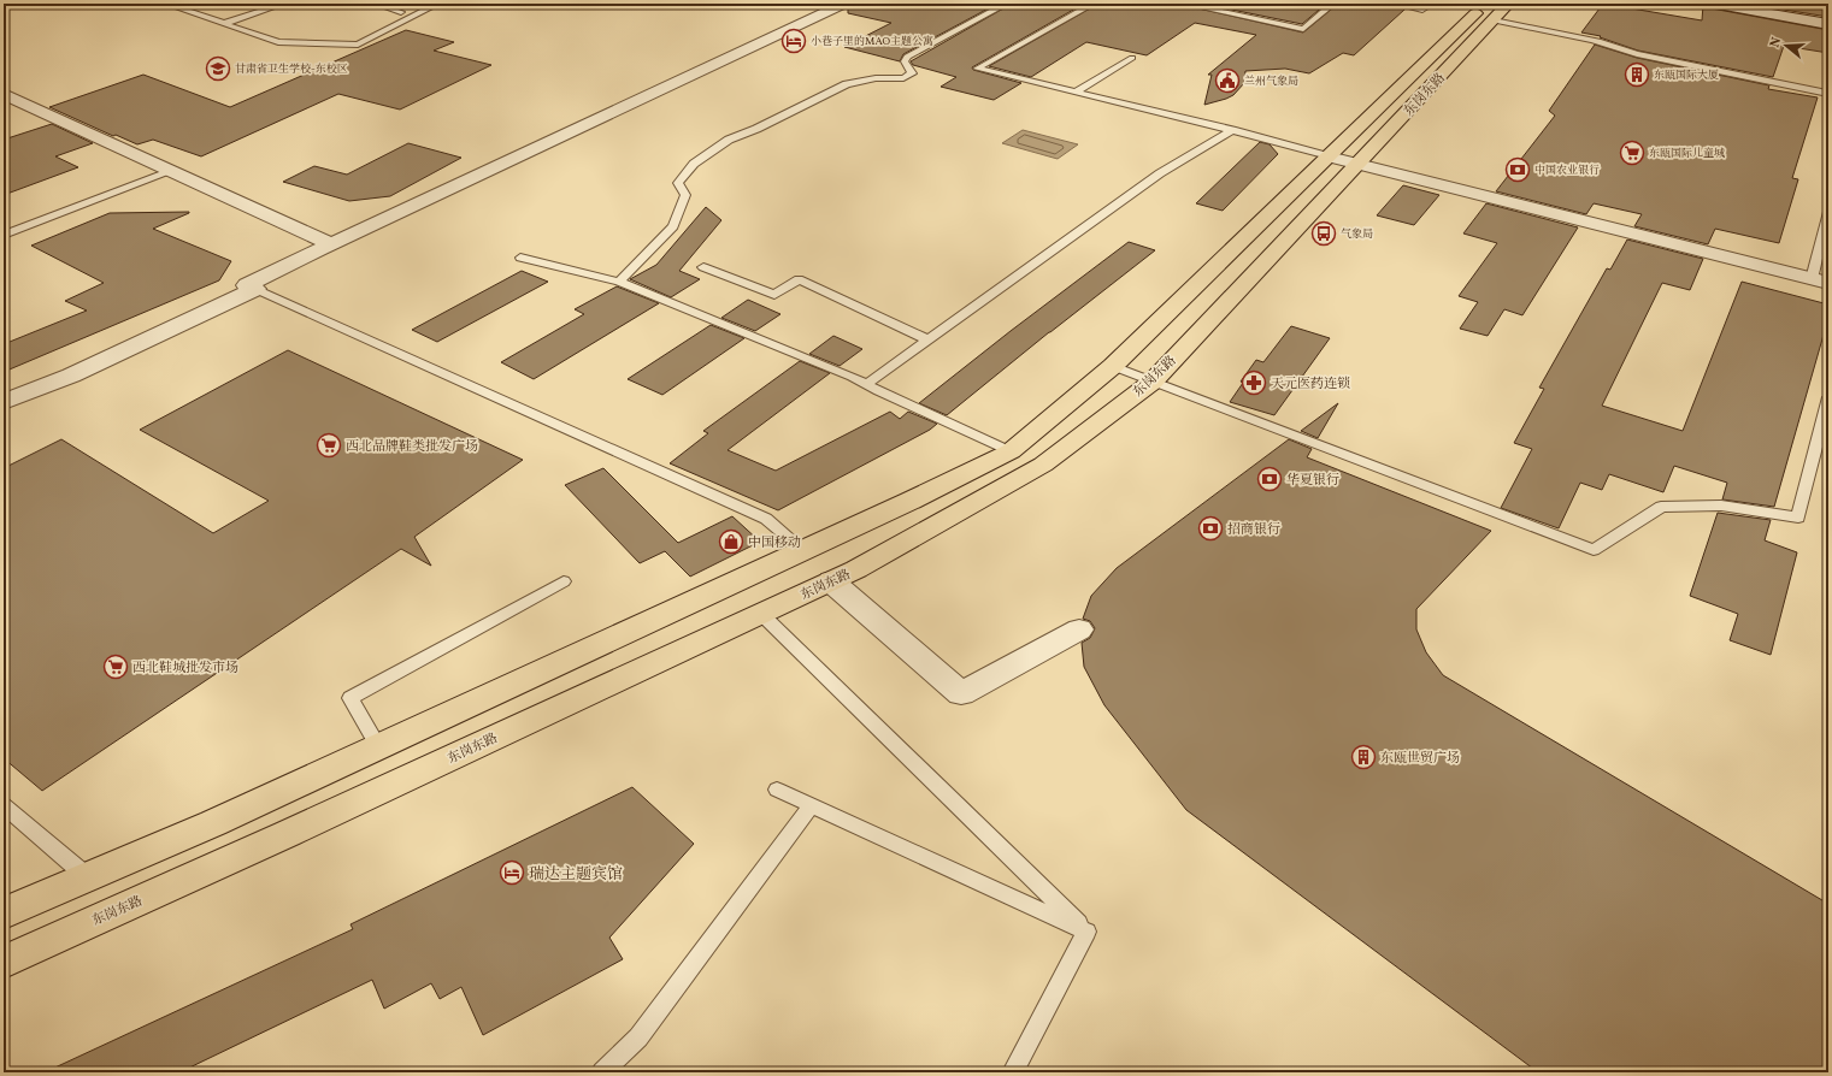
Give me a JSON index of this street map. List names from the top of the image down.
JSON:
{
  "streets": {
    "main road": ["东岗东路"]
  },
  "places": {
    "hotel": ["小巷子里的MAO主题公寓", "瑞达主题宾馆"],
    "school or university": ["甘肃省卫生学校-东校区"],
    "building": ["东瓯国际大厦", "东瓯世贸广场"],
    "public building": ["兰州气象局"],
    "supermarket": ["东瓯国际儿童城", "西北品牌鞋类批发广场", "西北鞋城批发市场"],
    "bank": ["中国农业银行", "华夏银行", "招商银行"],
    "bus stop": ["气象局"],
    "pharmacy": ["天元医药连锁"],
    "shop": ["中国移动"]
  },
  "north": "left"
}
